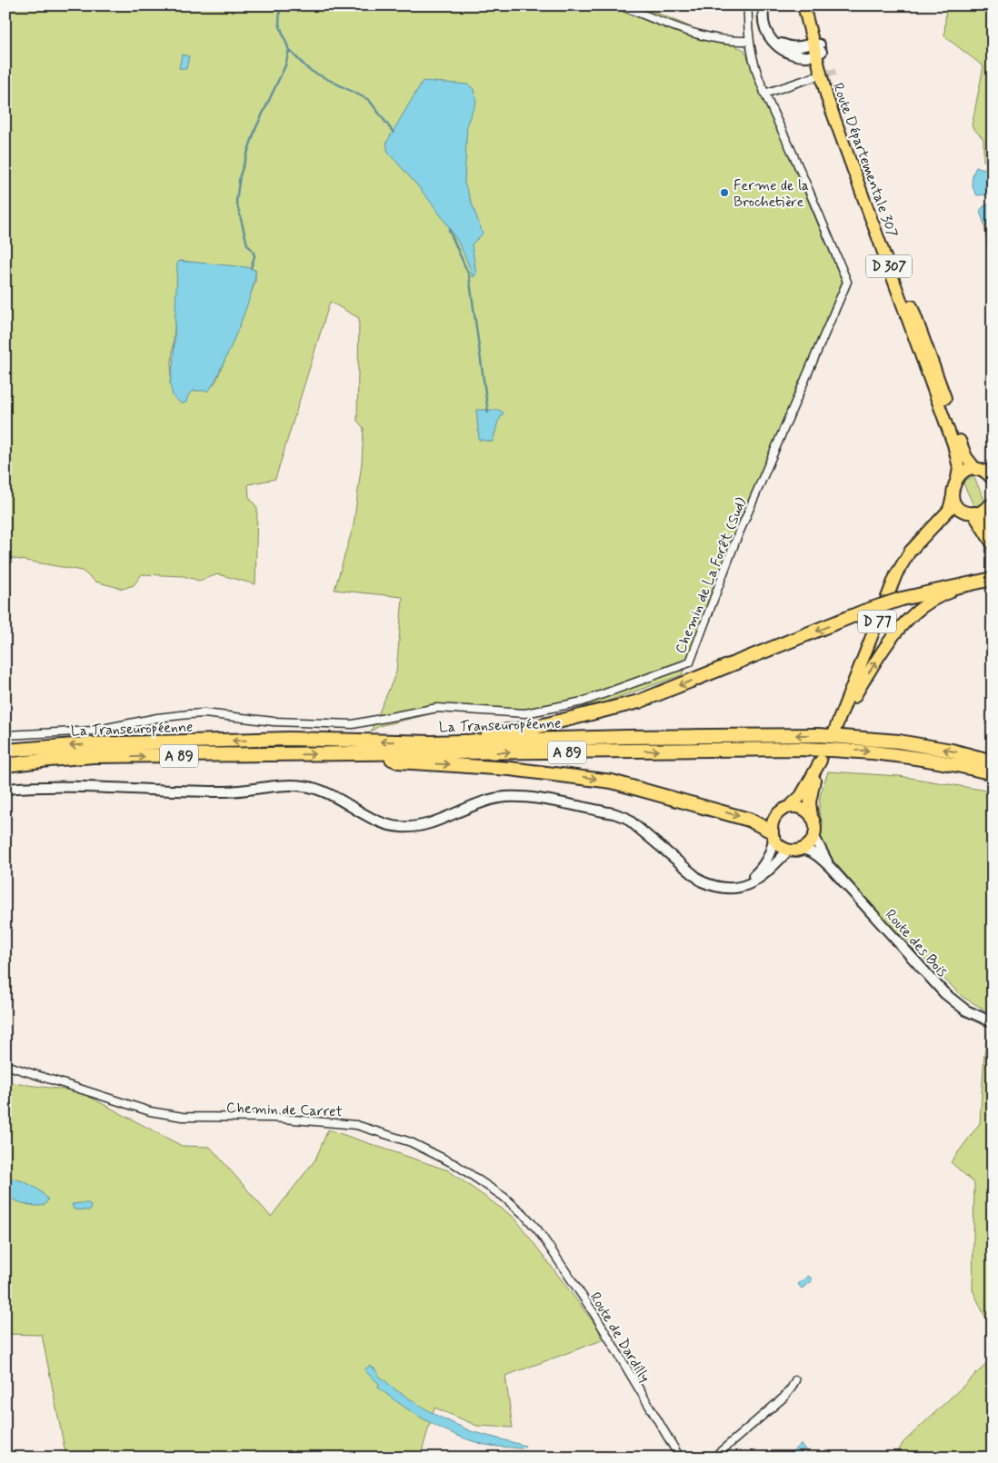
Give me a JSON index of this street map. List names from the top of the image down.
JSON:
{
  "streets": {
    "highway": ["La Transeuropéenne", "A 89"],
    "main road": ["Route Départementale 307", "D 307", "D 77"],
    "street": [
      "Chemin de La Forêt (Sud)",
      "Route des Bois",
      "Chemin de Carret",
      "Route de Dardilly"
    ]
  },
  "crossings": [
    ["Route Départementale 307", "D 77"],
    ["Chemin de Carret", "Route de Dardilly"]
  ],
  "places": ["Ferme de la Brochetière"]
}
